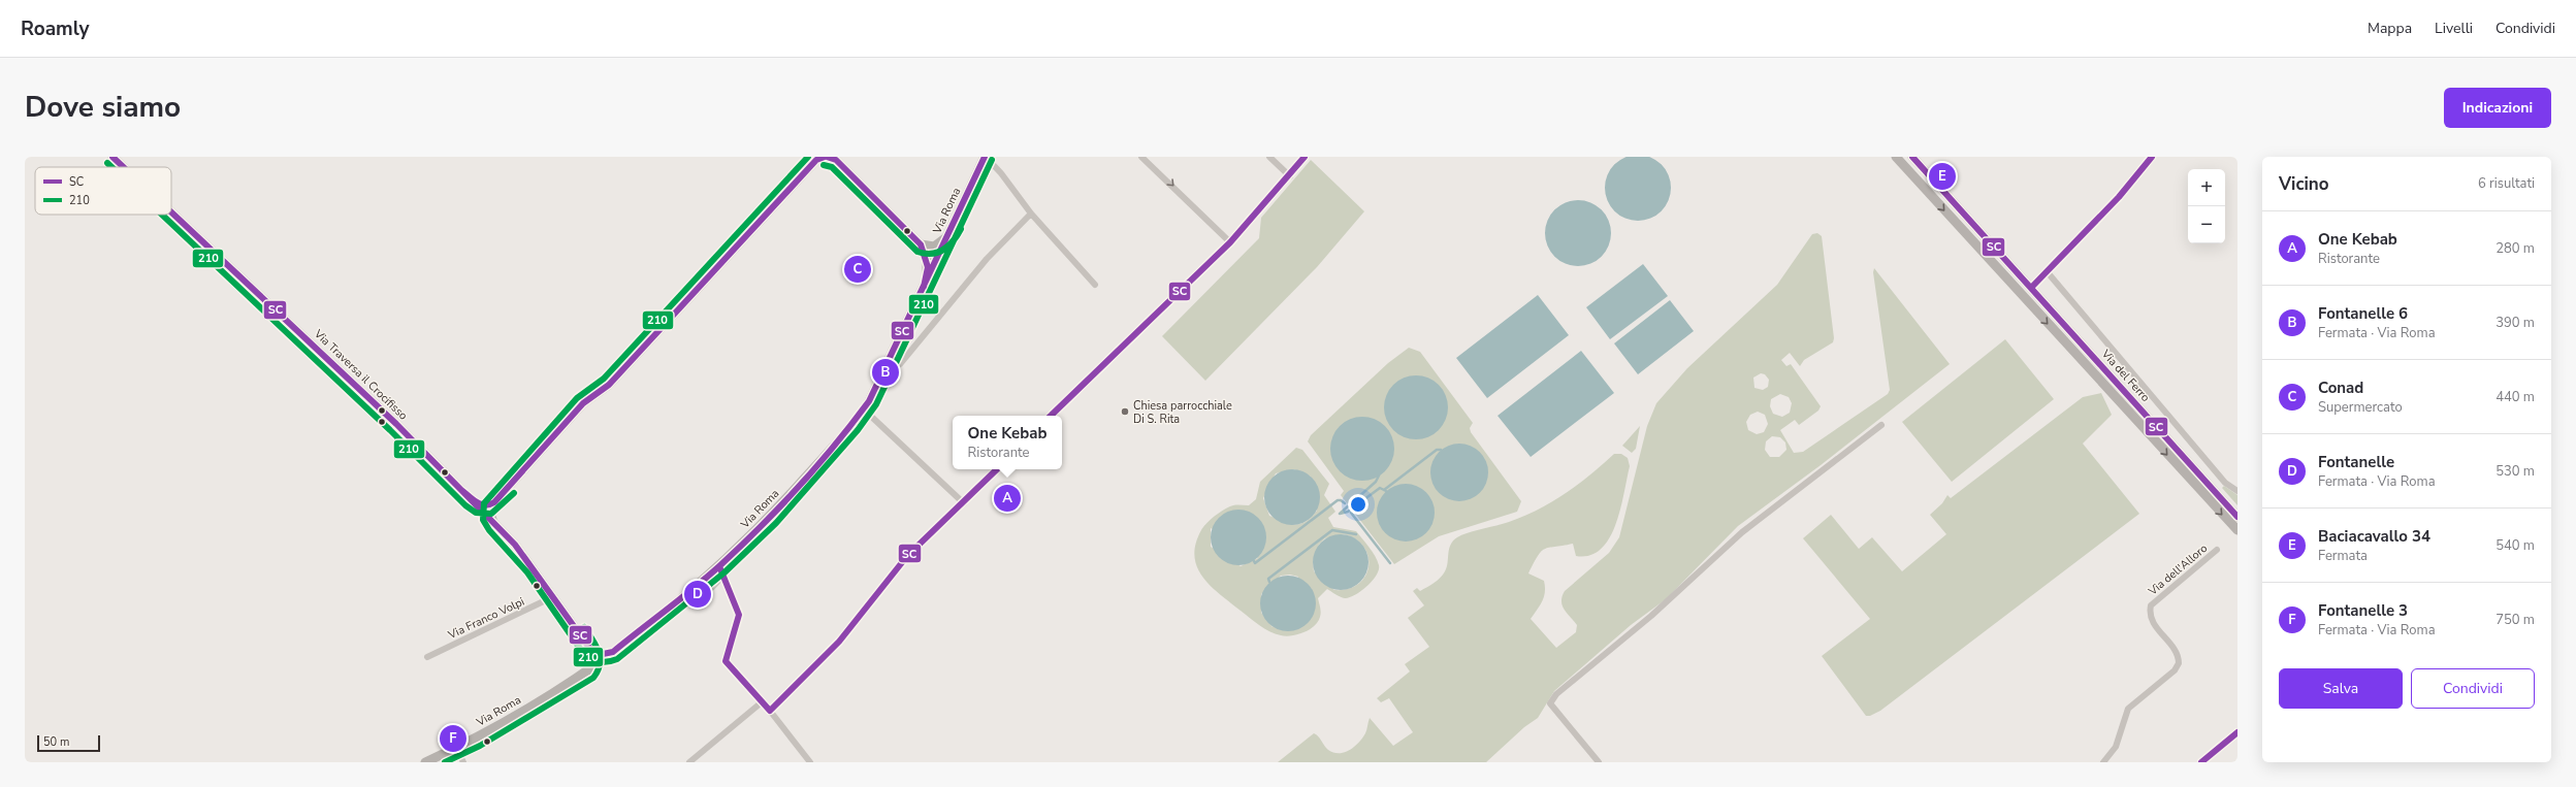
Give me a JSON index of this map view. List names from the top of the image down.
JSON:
{
  "streets": {
    "main road": ["Via Roma", "Via Traversa il Crocifisso", "Via del Ferro"],
    "street": ["Via dell'Alloro", "Via Franco Volpi"]
  },
  "crossings": [
    ["Via Traversa il Crocifisso", "Via Franco Volpi"]
  ],
  "places": ["Chiesa parrocchiale Di S. Rita"],
  "lines": ["transit line SC", "transit line 210"],
  "legend": ["SC", "210"],
  "scale_bar": "50 m",
  "page": {
    "header": "Roamly",
    "nav": ["Mappa", "Livelli", "Condividi"],
    "title": "Dove siamo",
    "buttons": [
      "Indicazioni",
      ["Salva", "Condividi"]
    ],
    "heading": ["Vicino", "6 risultati"],
    "pins": [
      "E",
      "C",
      "B",
      "A",
      "D",
      "F"
    ],
    "map_buttons": ["+", "−"],
    "list": [
      {
        "mark": "A",
        "name": "One Kebab",
        "note": "Ristorante",
        "value": "280 m"
      },
      {
        "mark": "B",
        "name": "Fontanelle 6",
        "note": "Fermata · Via Roma",
        "value": "390 m"
      },
      {
        "mark": "C",
        "name": "Conad",
        "note": "Supermercato",
        "value": "440 m"
      },
      {
        "mark": "D",
        "name": "Fontanelle",
        "note": "Fermata · Via Roma",
        "value": "530 m"
      },
      {
        "mark": "E",
        "name": "Baciacavallo 34",
        "note": "Fermata",
        "value": "540 m"
      },
      {
        "mark": "F",
        "name": "Fontanelle 3",
        "note": "Fermata · Via Roma",
        "value": "750 m"
      }
    ],
    "popup": ["One Kebab", "Ristorante"],
    "scale": "50 m"
  }
}
